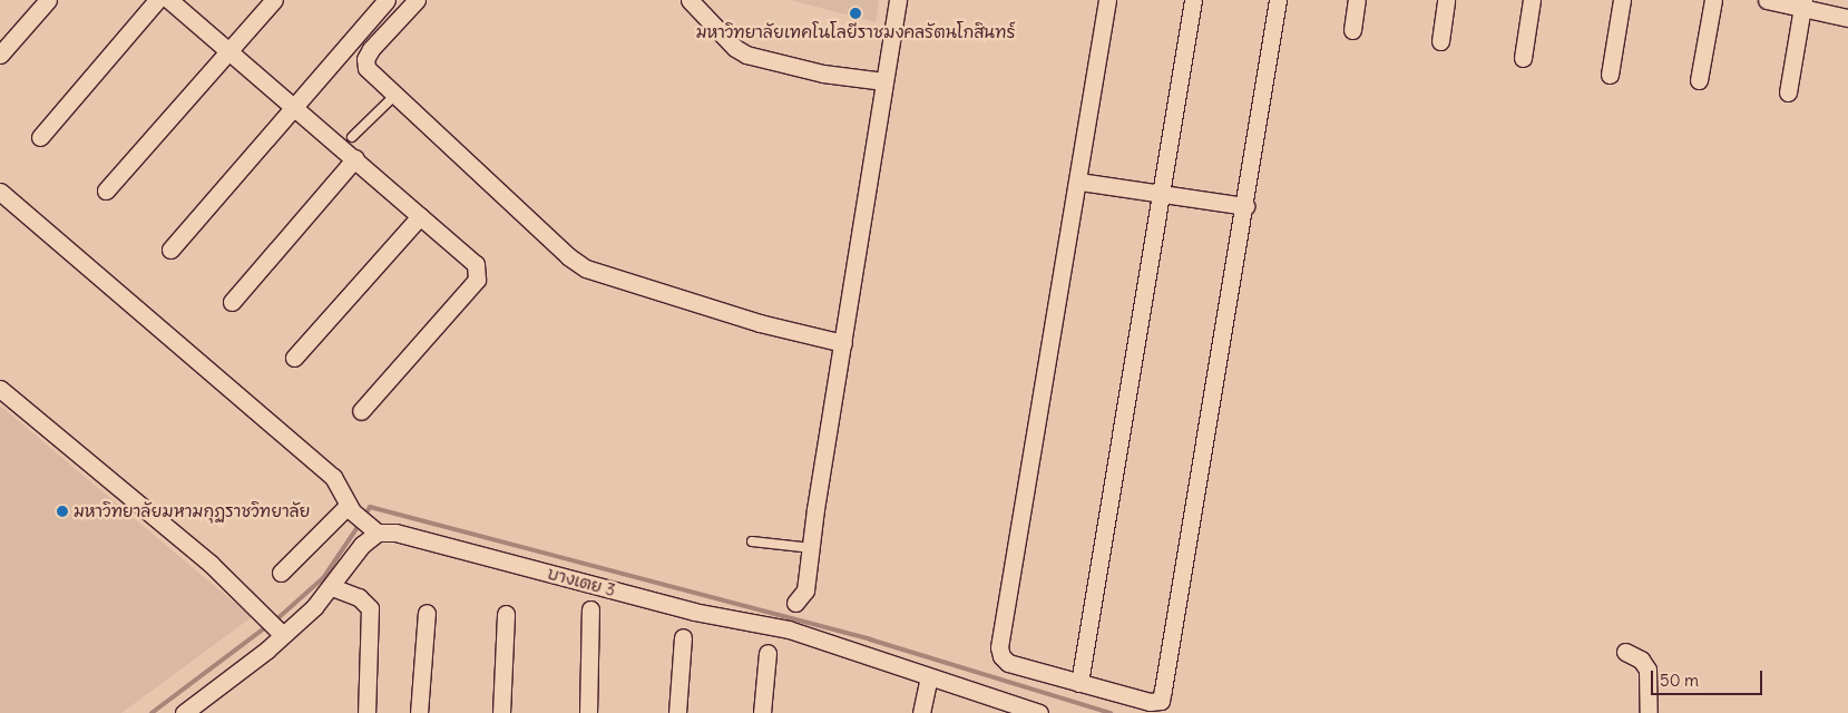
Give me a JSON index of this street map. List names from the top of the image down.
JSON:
{
  "streets": {
    "street": ["บางเตย 3"]
  },
  "places": ["มหาวิทยาลัยเทคโนโลยีราชมงคลรัตนโกสินทร์", "มหาวิทยาลัยมหามกุฏราชวิทยาลัย"],
  "scale_bar": "50 m"
}
